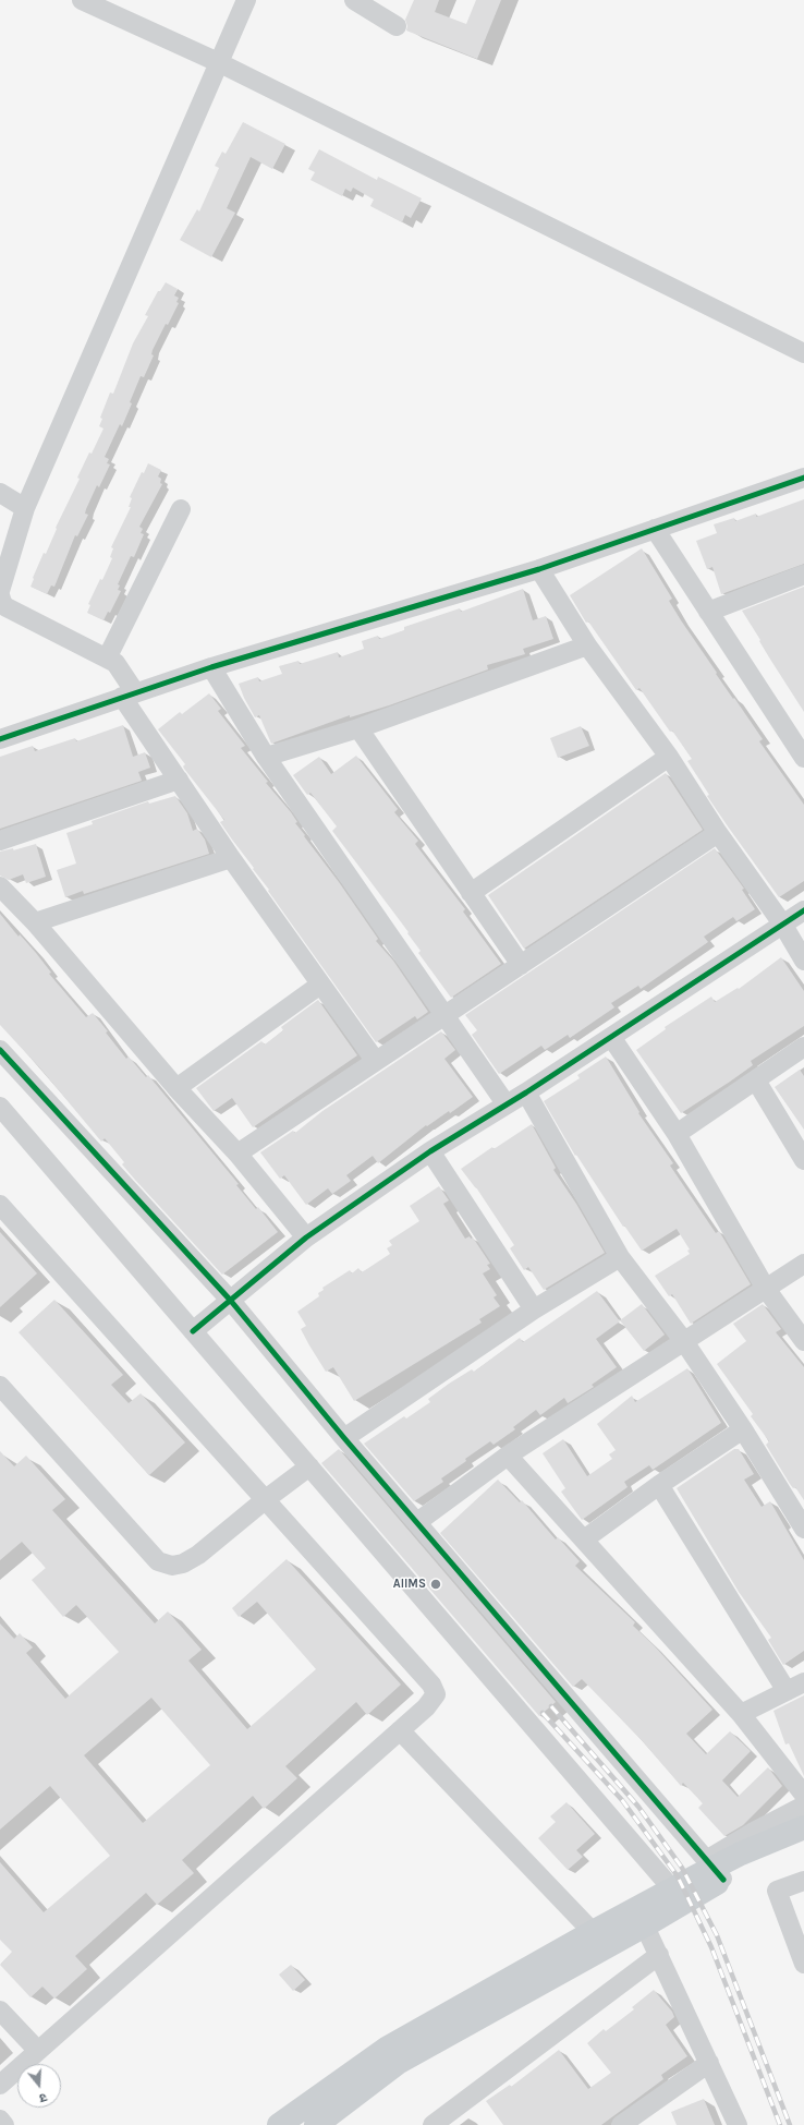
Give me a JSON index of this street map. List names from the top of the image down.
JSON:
{
  "places": ["AIIMS"],
  "north": "bottom"
}
